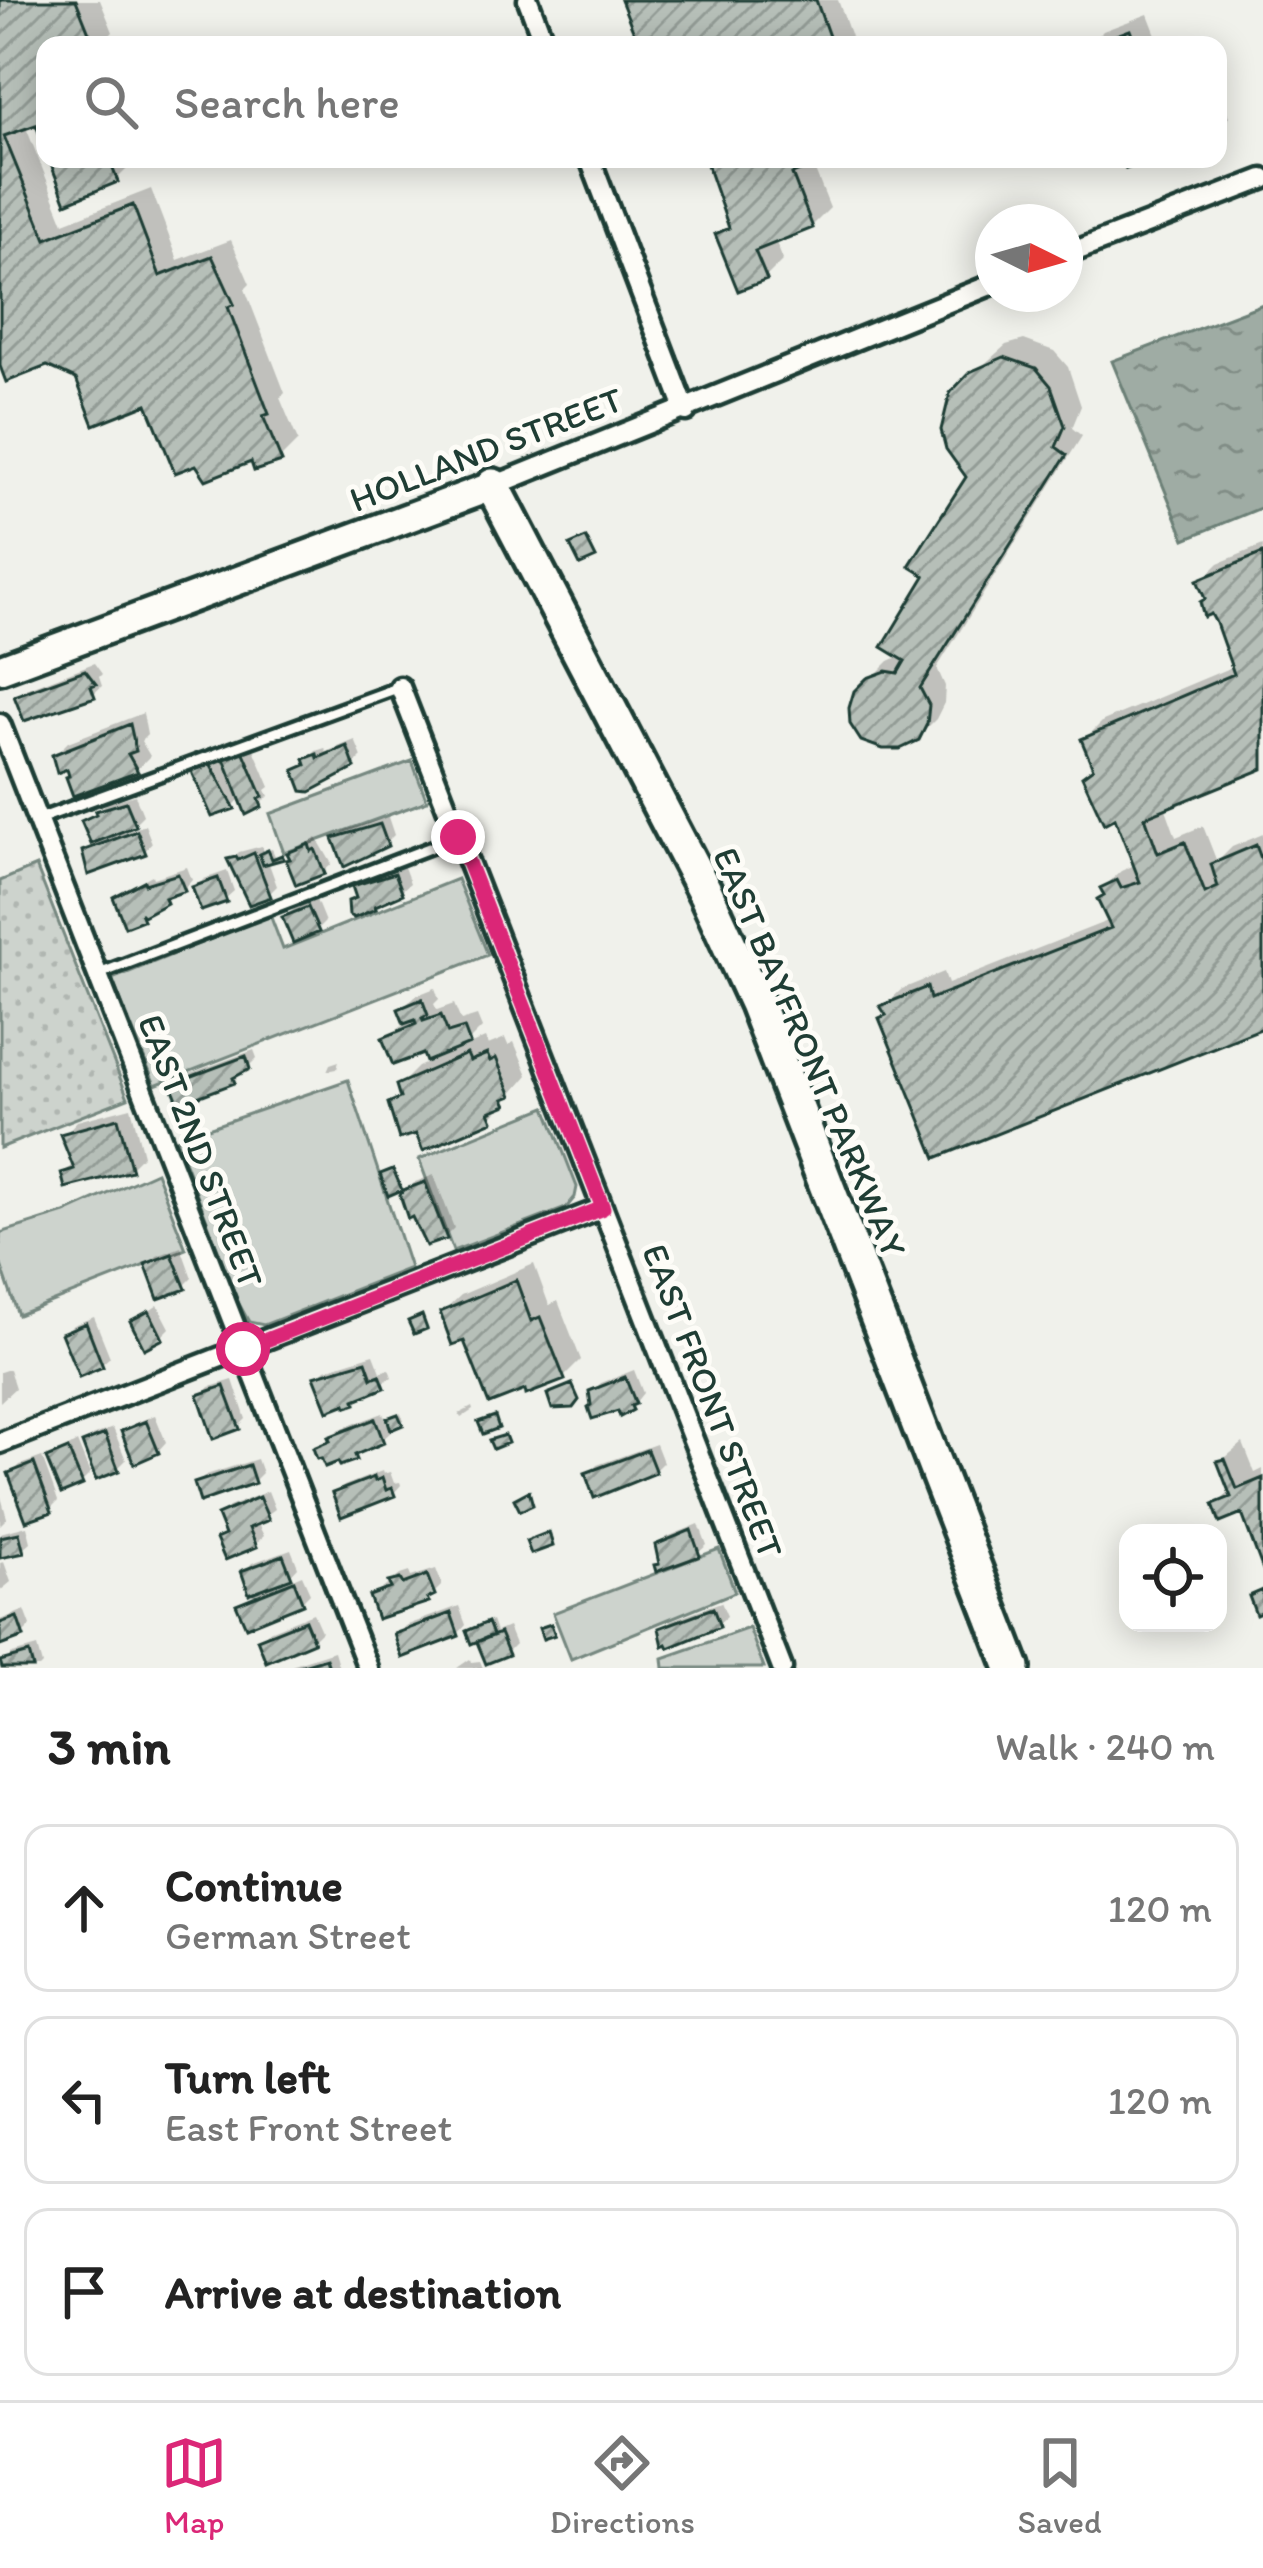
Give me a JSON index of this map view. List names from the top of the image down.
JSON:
{
  "streets": {
    "highway": ["EAST BAYFRONT PARKWAY"],
    "street": ["HOLLAND STREET", "EAST 2ND STREET", "EAST FRONT STREET"]
  },
  "crossings": [
    ["HOLLAND STREET", "EAST BAYFRONT PARKWAY"]
  ],
  "north": "right",
  "page": {
    "search": "Search here",
    "heading": ["3 min", "Walk · 240 m"],
    "list": [
      ["Continue", "German Street", "120 m"],
      ["Turn left", "East Front Street", "120 m"],
      "Arrive at destination"
    ],
    "nav": ["Map", "Directions", "Saved"]
  }
}
